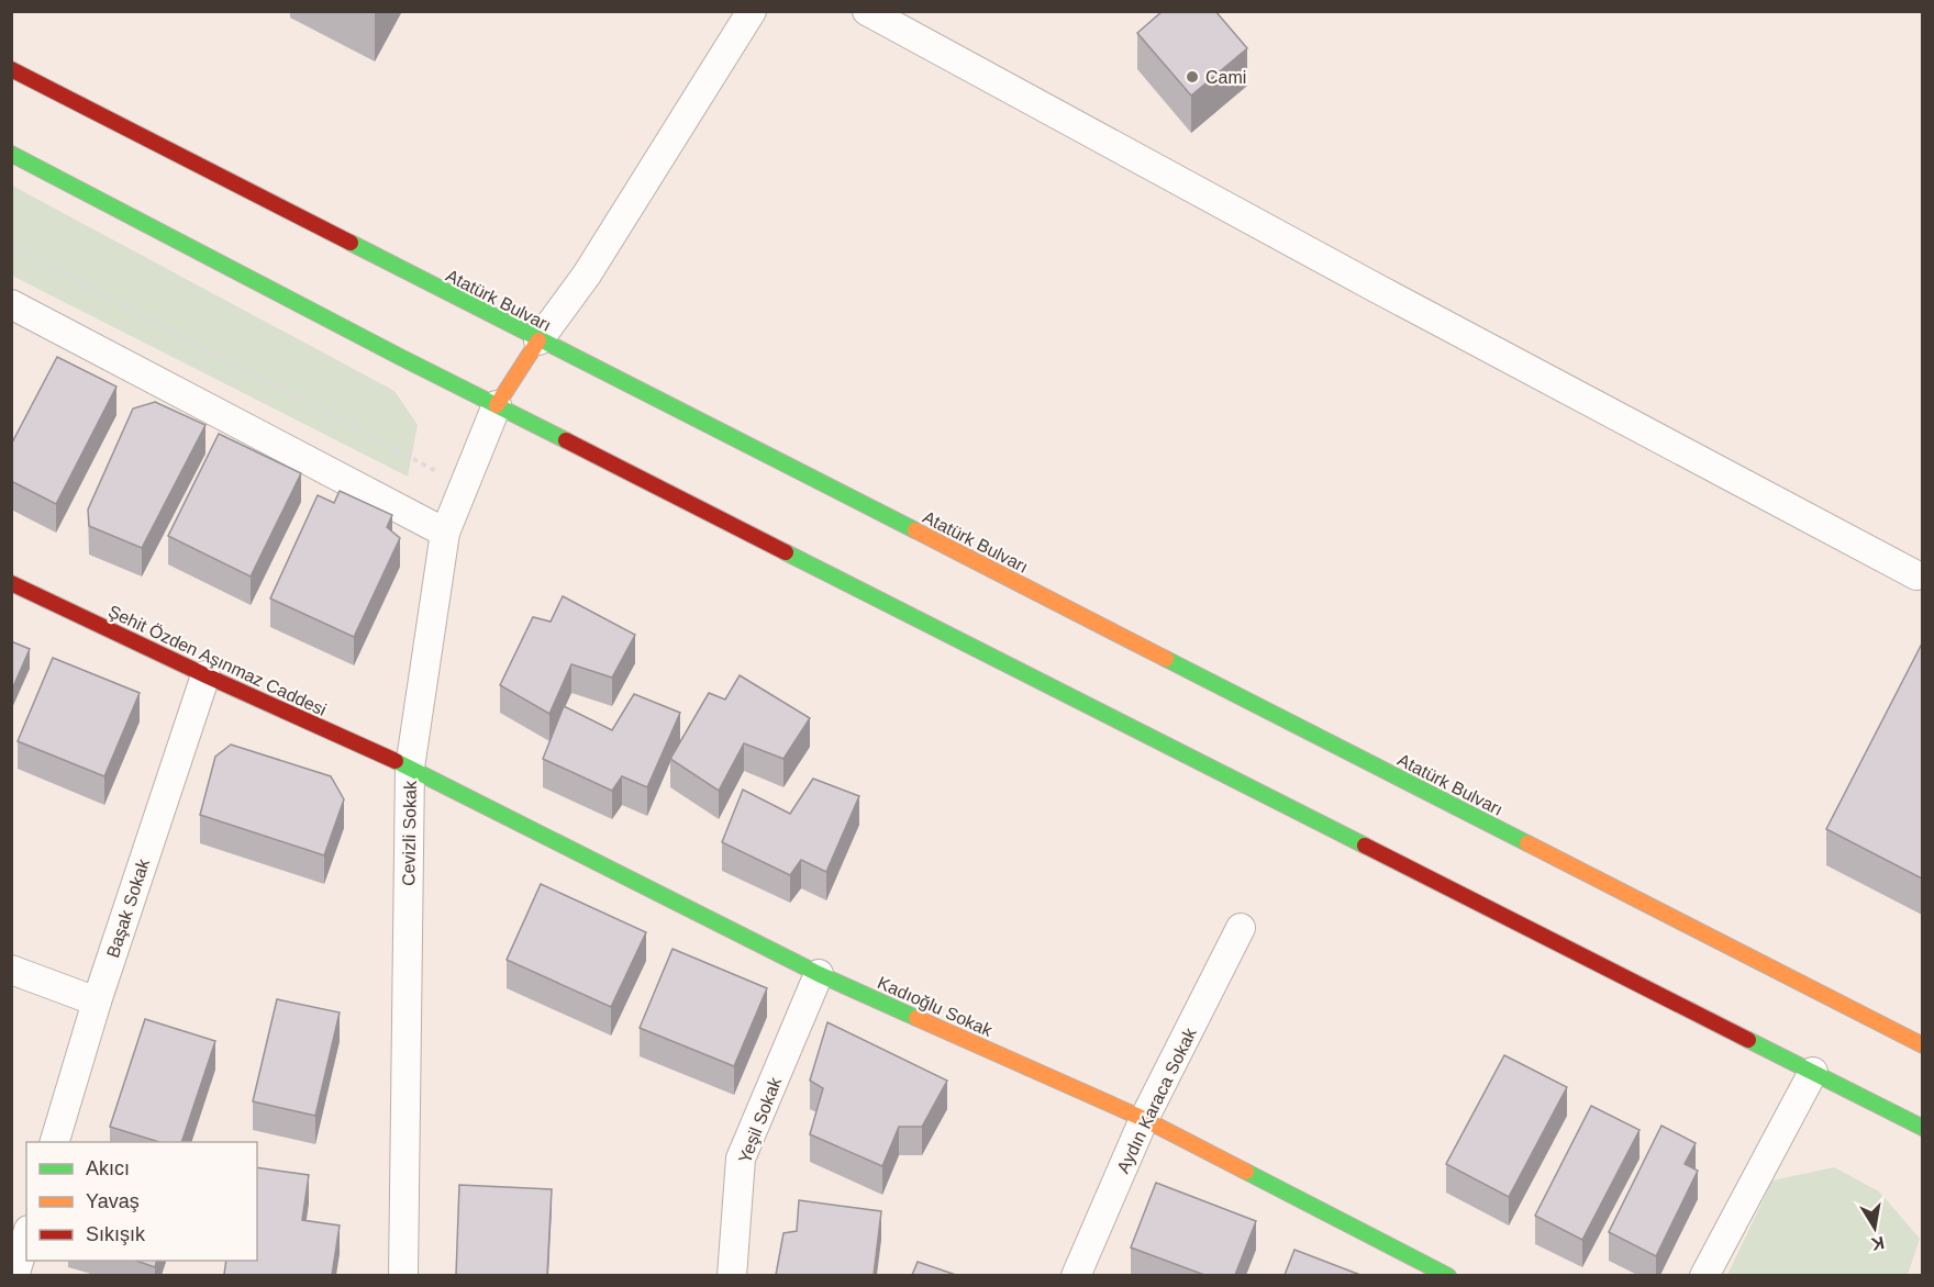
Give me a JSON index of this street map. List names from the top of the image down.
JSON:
{
  "streets": {
    "main road": ["Atatürk Bulvarı", "Şehit Özden Aşınmaz Caddesi", "Kadıoğlu Sokak"],
    "street": [
      "Cevizli Sokak",
      "Başak Sokak",
      "Aydın Karaca Sokak",
      "Yeşil Sokak"
    ]
  },
  "crossings": [
    ["Şehit Özden Aşınmaz Caddesi", "Cevizli Sokak"],
    ["Şehit Özden Aşınmaz Caddesi", "Başak Sokak"],
    ["Şehit Özden Aşınmaz Caddesi", "Kadıoğlu Sokak"],
    ["Cevizli Sokak", "Kadıoğlu Sokak"],
    ["Kadıoğlu Sokak", "Aydın Karaca Sokak"],
    ["Kadıoğlu Sokak", "Yeşil Sokak"]
  ],
  "places": ["Cami"],
  "legend": ["Akıcı", "Yavaş", "Sıkışık"],
  "north": "bottom"
}
